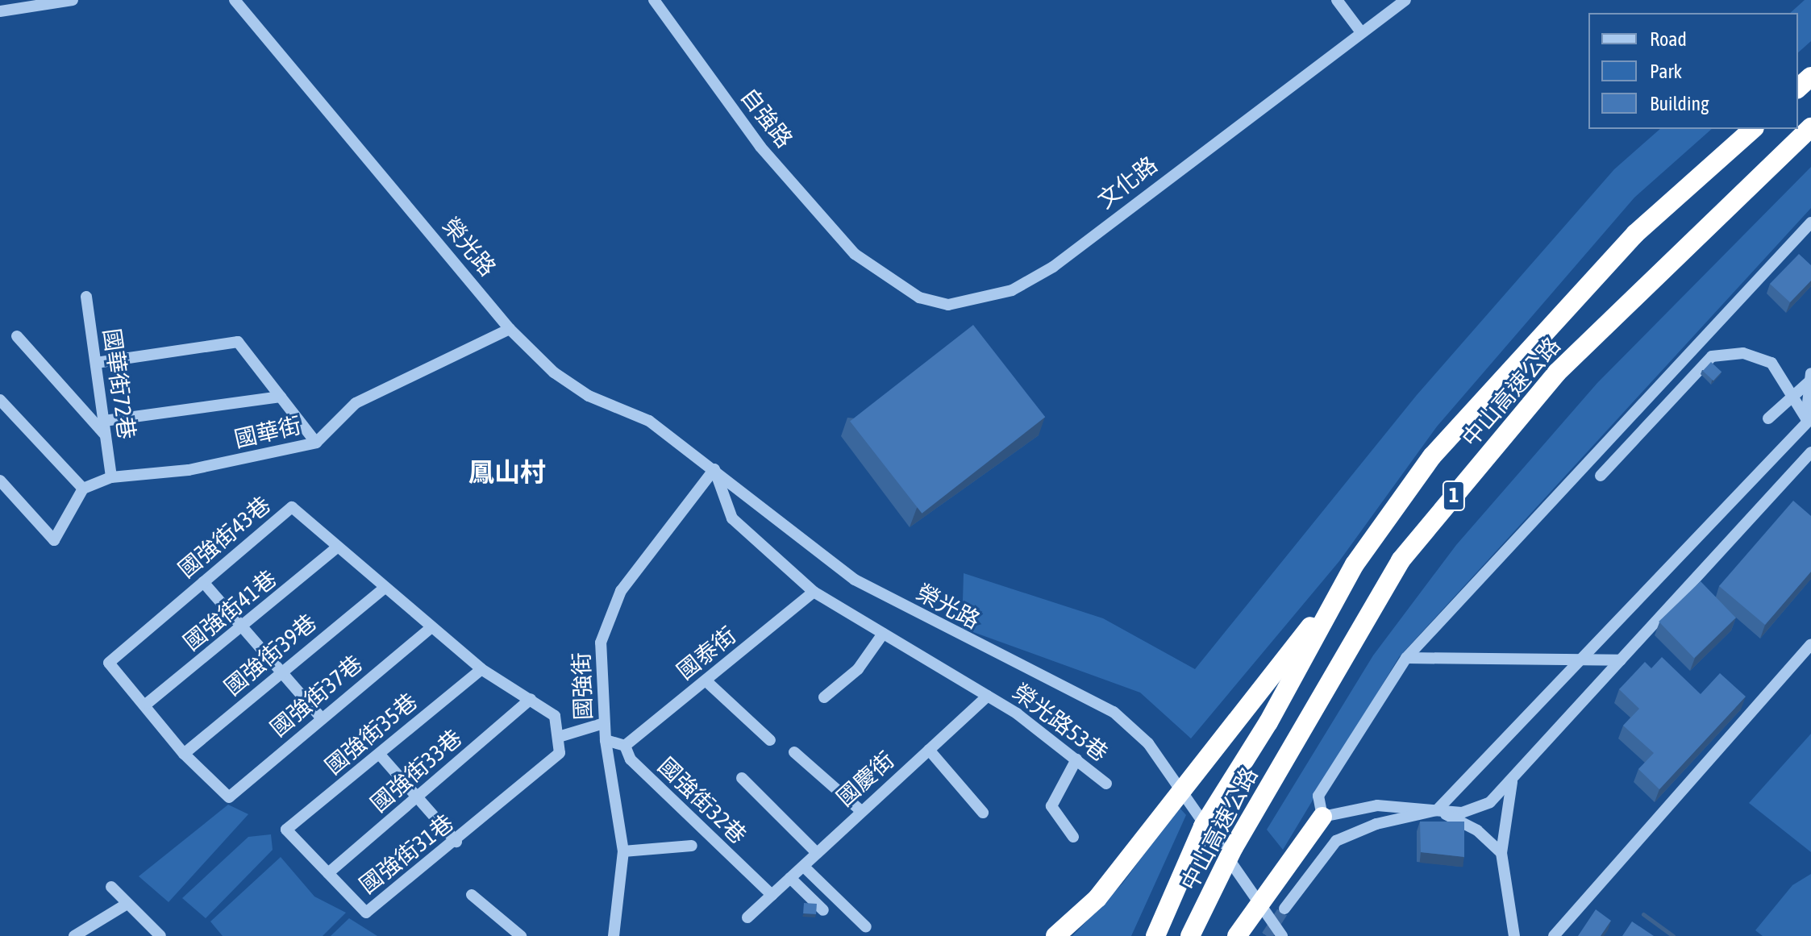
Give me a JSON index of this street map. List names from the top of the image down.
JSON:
{
  "streets": {
    "highway": ["中山高速公路", "1"],
    "street": [
      "自強路",
      "文化路",
      "榮光路",
      "國華街72巷",
      "國華街",
      "國強街43巷",
      "國強街41巷",
      "國泰街",
      "國強街39巷",
      "國強街",
      "國強街37巷",
      "榮光路53巷",
      "國強街35巷",
      "國強街33巷",
      "國慶街",
      "國強街32巷",
      "國強街31巷"
    ]
  },
  "crossings": [
    ["自強路", "文化路"],
    ["榮光路", "國華街"],
    ["榮光路", "國強街"],
    ["國華街72巷", "國華街"],
    ["國強街43巷", "國強街41巷"],
    ["國強街43巷", "國強街39巷"],
    ["國強街43巷", "國強街37巷"],
    ["國強街43巷", "國強街35巷"],
    ["國強街43巷", "國強街33巷"],
    ["國強街43巷", "國強街31巷"],
    ["國泰街", "國強街32巷"],
    ["榮光路53巷", "國慶街"],
    ["國強街35巷", "國強街31巷"],
    ["國強街33巷", "國強街31巷"],
    ["國慶街", "國強街32巷"]
  ],
  "districts": ["鳳山村"],
  "legend": ["Road", "Park", "Building"]
}
